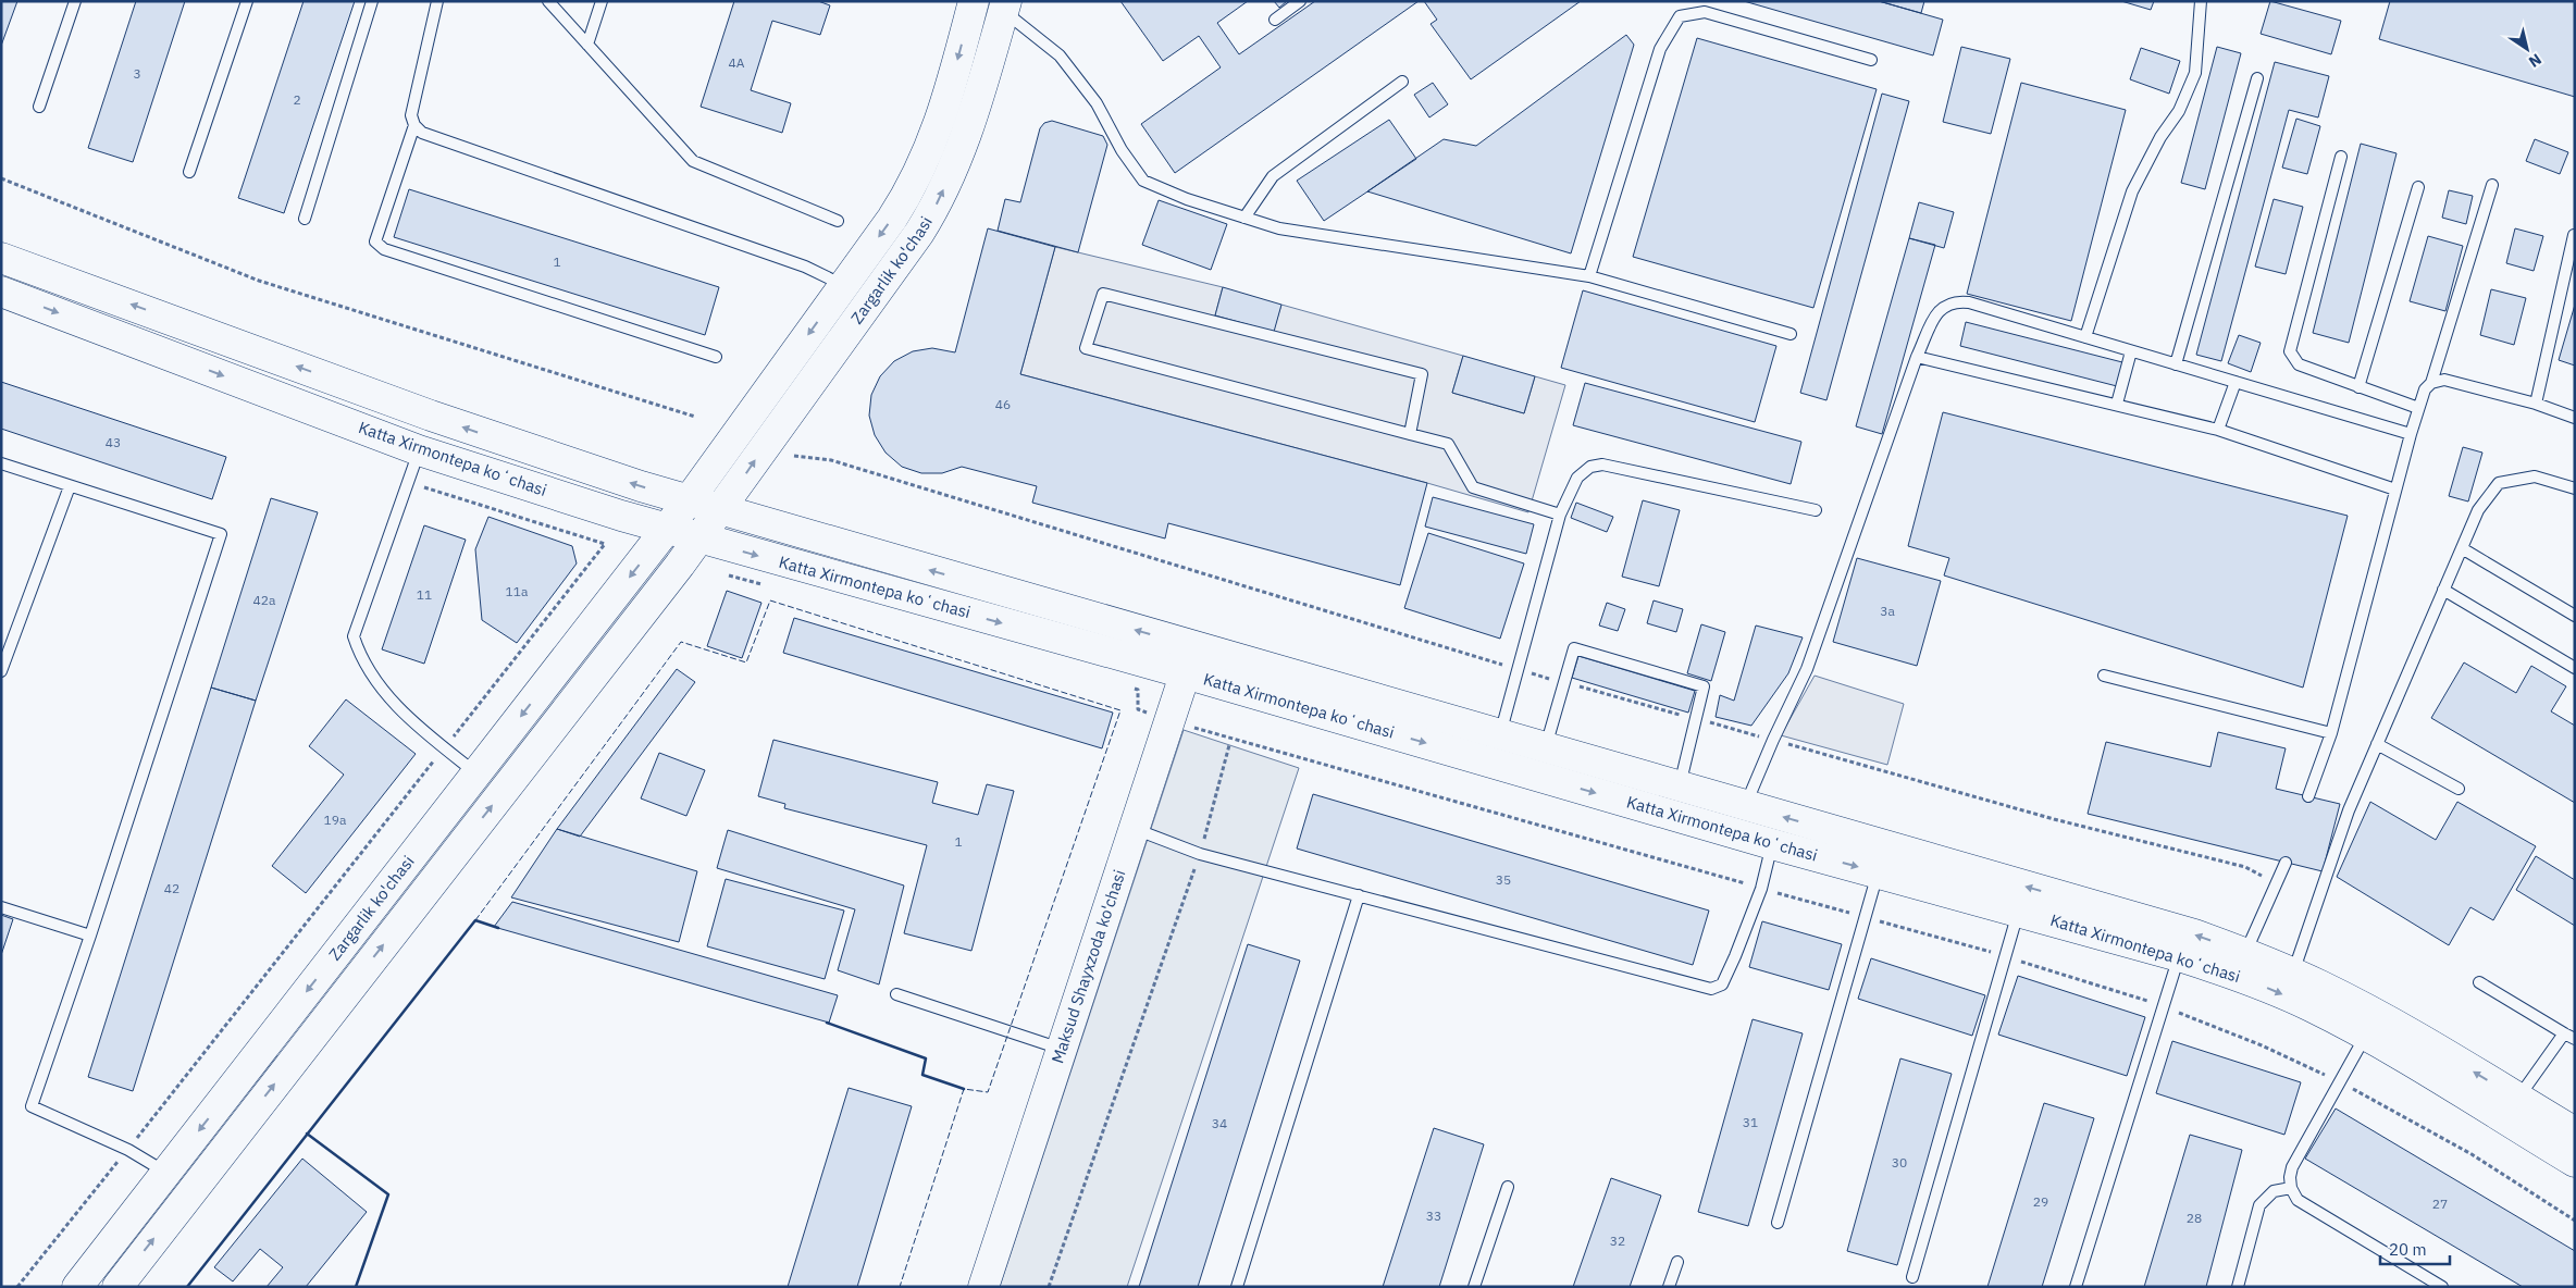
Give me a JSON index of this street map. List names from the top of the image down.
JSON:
{
  "streets": {
    "main road": ["Zargarlik ko'chasi", "Katta Xirmontepa koʻchasi", "Maksud Shayxzoda ko'chasi"]
  },
  "crossings": [
    ["Zargarlik ko'chasi", "Katta Xirmontepa koʻchasi"],
    ["Katta Xirmontepa koʻchasi", "Maksud Shayxzoda ko'chasi"]
  ],
  "house_numbers": [
    "4A",
    "3",
    "2",
    "1",
    "46",
    "43",
    "11a",
    "11",
    "42a",
    "3a",
    "19a",
    "1",
    "35",
    "42",
    "31",
    "34",
    "30",
    "29",
    "27",
    "33",
    "28",
    "32"
  ],
  "scale_bar": "20 m",
  "north": "bottom right"
}
